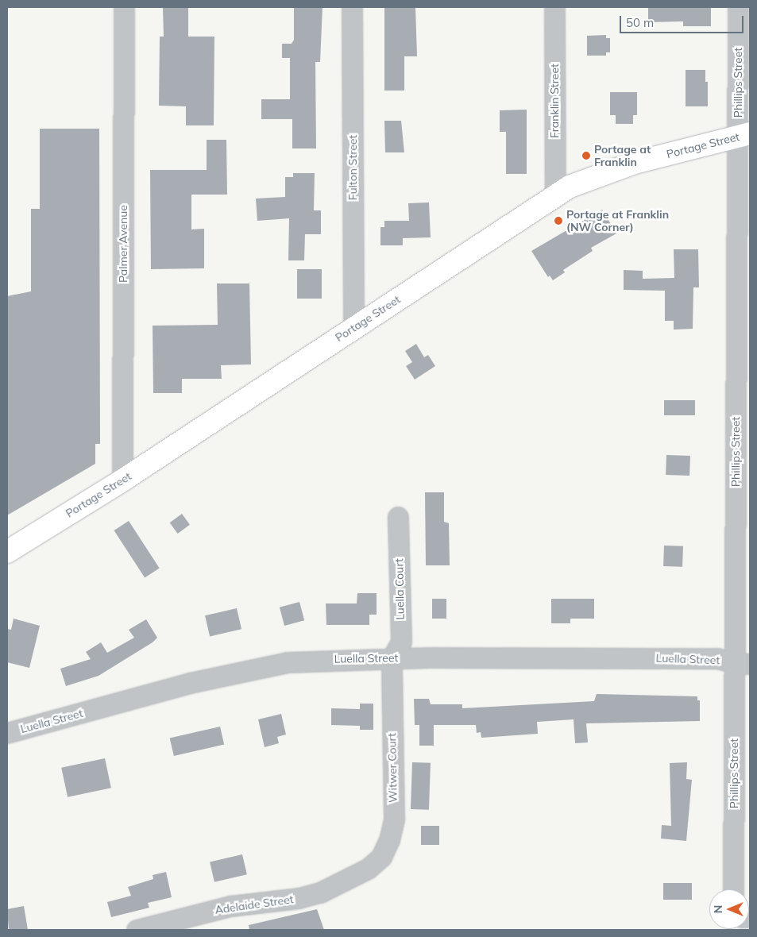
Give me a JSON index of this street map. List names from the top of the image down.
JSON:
{
  "streets": {
    "main road": ["Portage Street"],
    "street": [
      "Phillips Street",
      "Franklin Street",
      "Fulton Street",
      "Palmer Avenue",
      "Luella Court",
      "Luella Street",
      "Witwer Court",
      "Adelaide Street"
    ]
  },
  "crossings": [
    ["Phillips Street", "Portage Street"],
    ["Phillips Street", "Luella Street"],
    ["Franklin Street", "Portage Street"],
    ["Portage Street", "Fulton Street"],
    ["Portage Street", "Palmer Avenue"],
    ["Luella Court", "Luella Street"],
    ["Luella Court", "Witwer Court"],
    ["Luella Street", "Witwer Court"],
    ["Witwer Court", "Adelaide Street"]
  ],
  "places": ["Portage at Franklin", "Portage at Franklin (NW Corner)"],
  "scale_bar": "50 m",
  "north": "left"
}
